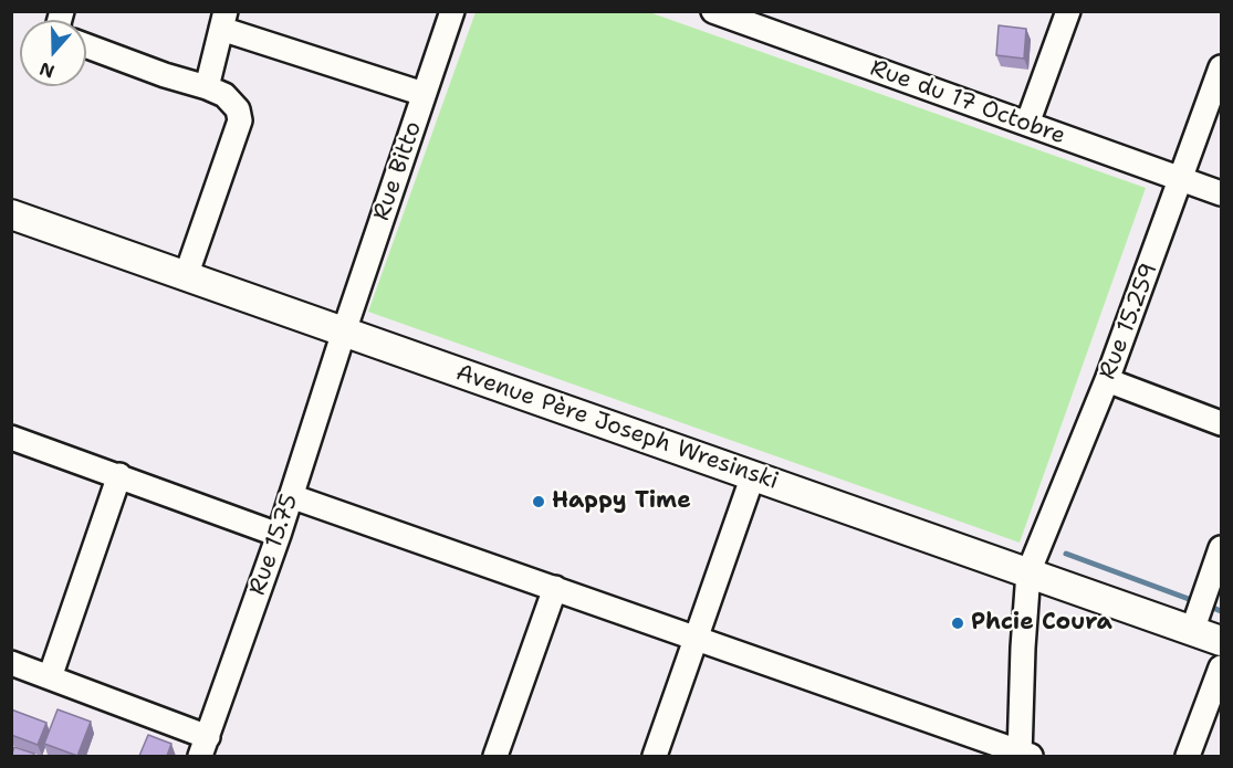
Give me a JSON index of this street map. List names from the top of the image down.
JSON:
{
  "streets": {
    "street": [
      "Rue du 17 Octobre",
      "Rue Bitto",
      "Rue 15.259",
      "Avenue Père Joseph Wresinski",
      "Rue 15.75"
    ]
  },
  "crossings": [
    ["Rue du 17 Octobre", "Rue 15.259"],
    ["Rue Bitto", "Avenue Père Joseph Wresinski"],
    ["Rue Bitto", "Rue 15.75"],
    ["Rue 15.259", "Avenue Père Joseph Wresinski"],
    ["Avenue Père Joseph Wresinski", "Rue 15.75"]
  ],
  "places": ["Happy Time", "Phcie Coura"],
  "north": "bottom"
}
